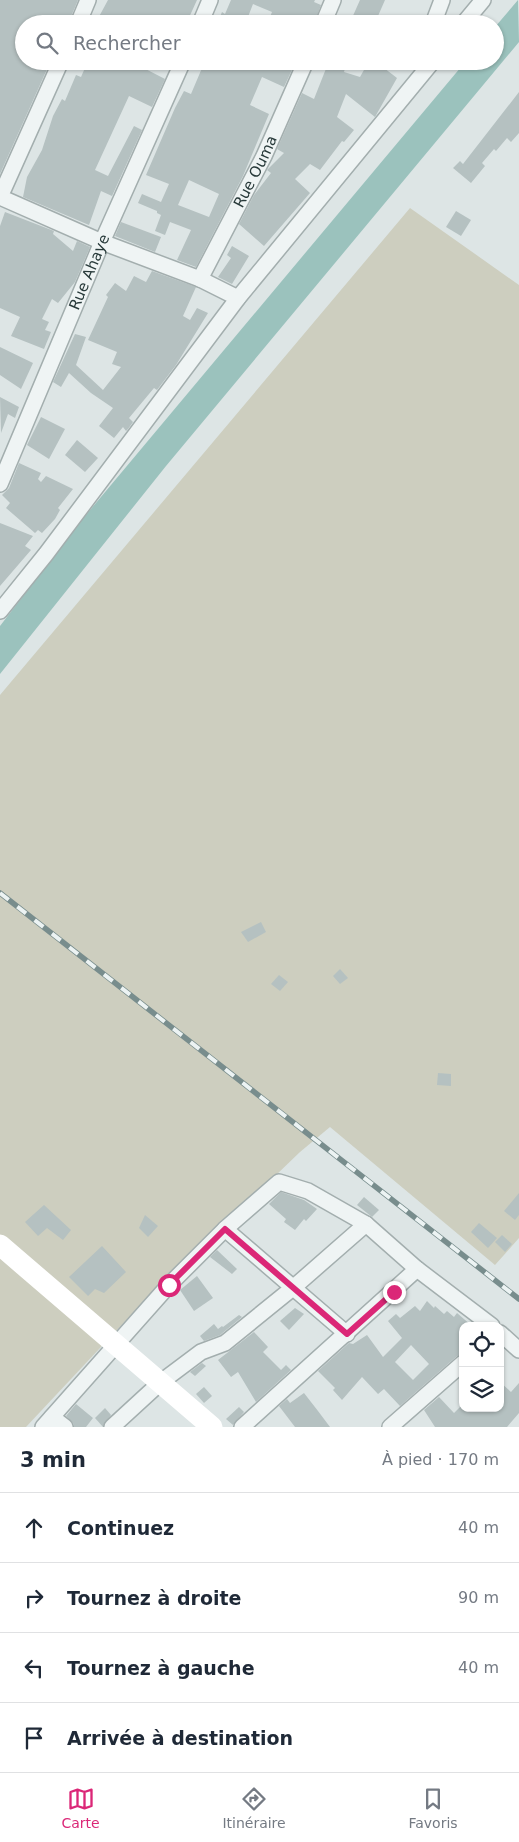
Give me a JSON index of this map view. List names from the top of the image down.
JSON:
{
  "streets": {
    "street": ["Rue Ouma", "Rue Ahaye"]
  },
  "page": {
    "search": "Rechercher",
    "heading": ["3 min", "À pied · 170 m"],
    "list": [
      ["Continuez", "40 m"],
      ["Tournez à droite", "90 m"],
      ["Tournez à gauche", "40 m"],
      "Arrivée à destination"
    ],
    "nav": ["Carte", "Itinéraire", "Favoris"]
  }
}
